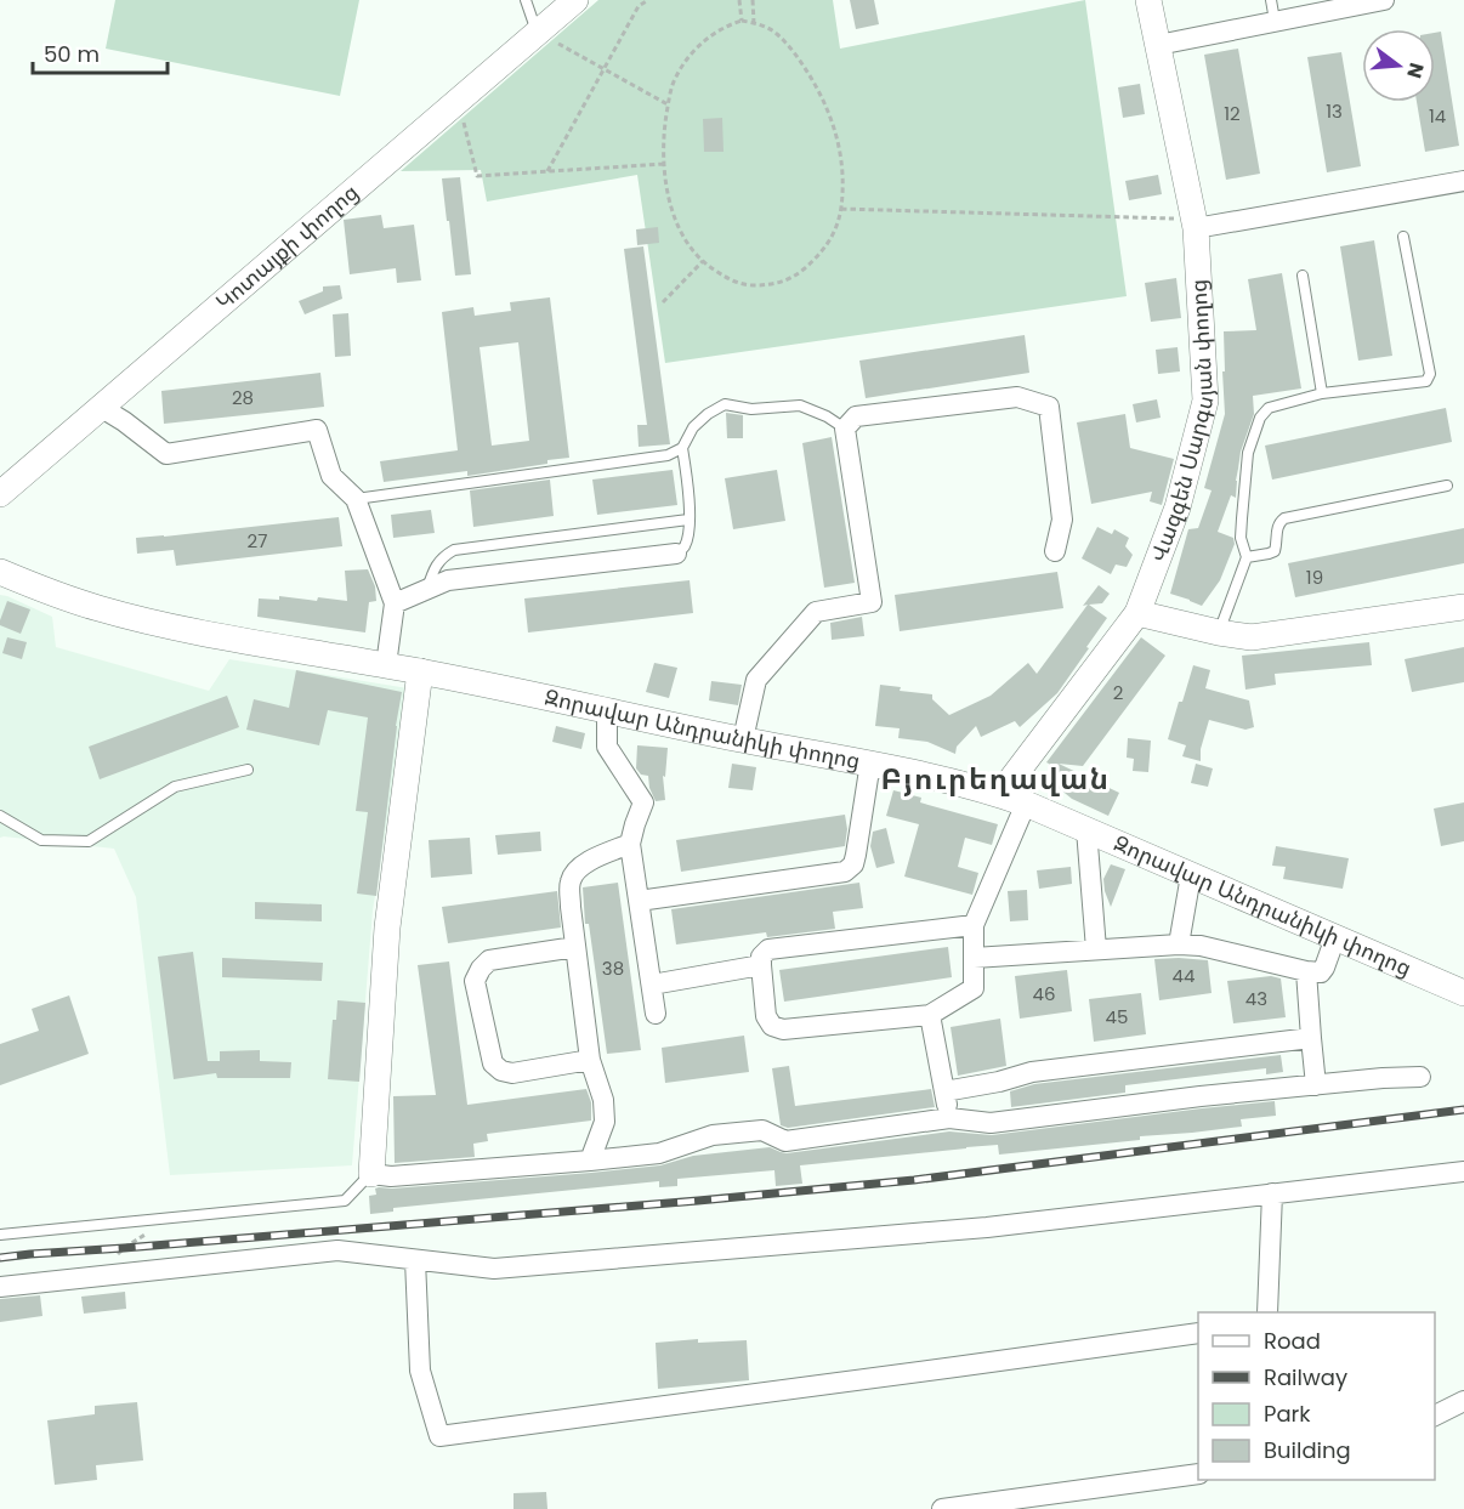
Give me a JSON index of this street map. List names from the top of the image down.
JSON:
{
  "streets": {
    "street": ["Կոտայքի փողոց", "Վազգեն Սարգսյան փողոց", "Զորավար Անդրանիկի փողոց"]
  },
  "crossings": [
    ["Վազգեն Սարգսյան փողոց", "Զորավար Անդրանիկի փողոց"]
  ],
  "districts": ["Բյուրեղավան"],
  "house_numbers": [
    "13",
    "12",
    "14",
    "28",
    "27",
    "19",
    "2",
    "38",
    "44",
    "46",
    "43",
    "45"
  ],
  "legend": [
    "Road",
    "Railway",
    "Park",
    "Building"
  ],
  "scale_bar": "50 m",
  "north": "right"
}
